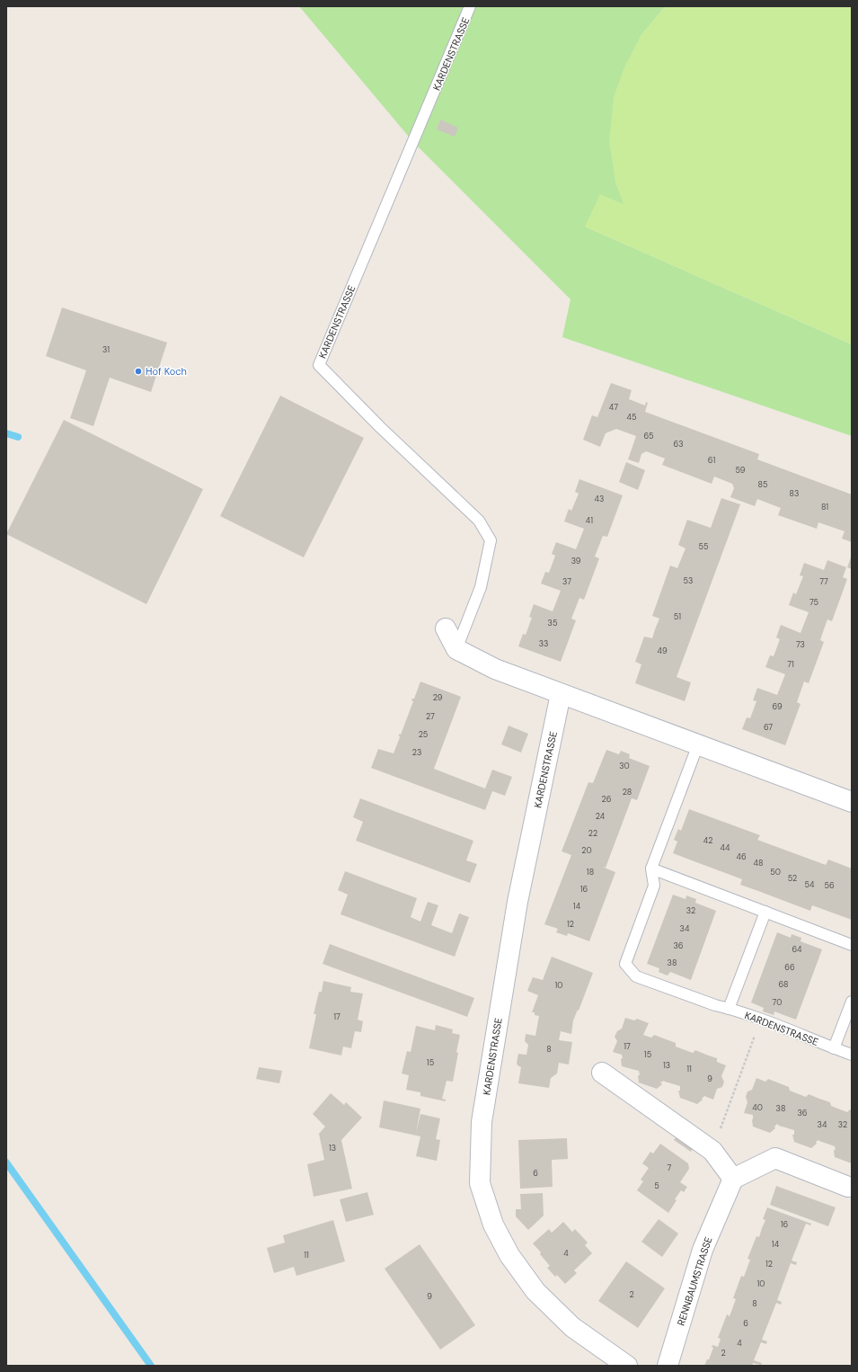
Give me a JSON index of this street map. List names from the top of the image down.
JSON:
{
  "streets": {
    "street": ["KARDENSTRASSE", "RENNBAUMSTRASSE"]
  },
  "places": ["Hof Koch"],
  "house_numbers": [
    "31",
    "47",
    "45",
    "65",
    "63",
    "61",
    "59",
    "85",
    "83",
    "43",
    "81",
    "41",
    "55",
    "39",
    "53",
    "37",
    "77",
    "75",
    "51",
    "35",
    "33",
    "73",
    "49",
    "71",
    "29",
    "69",
    "27",
    "67",
    "25",
    "23",
    "30",
    "28",
    "26",
    "24",
    "22",
    "42",
    "44",
    "20",
    "46",
    "48",
    "18",
    "50",
    "52",
    "54",
    "56",
    "16",
    "14",
    "32",
    "12",
    "34",
    "36",
    "64",
    "38",
    "66",
    "68",
    "10",
    "70",
    "17",
    "17",
    "8",
    "15",
    "15",
    "13",
    "11",
    "9",
    "40",
    "38",
    "36",
    "34",
    "32",
    "13",
    "7",
    "6",
    "5",
    "16",
    "14",
    "4",
    "11",
    "12",
    "10",
    "2",
    "9",
    "8",
    "6",
    "4",
    "2"
  ]
}
